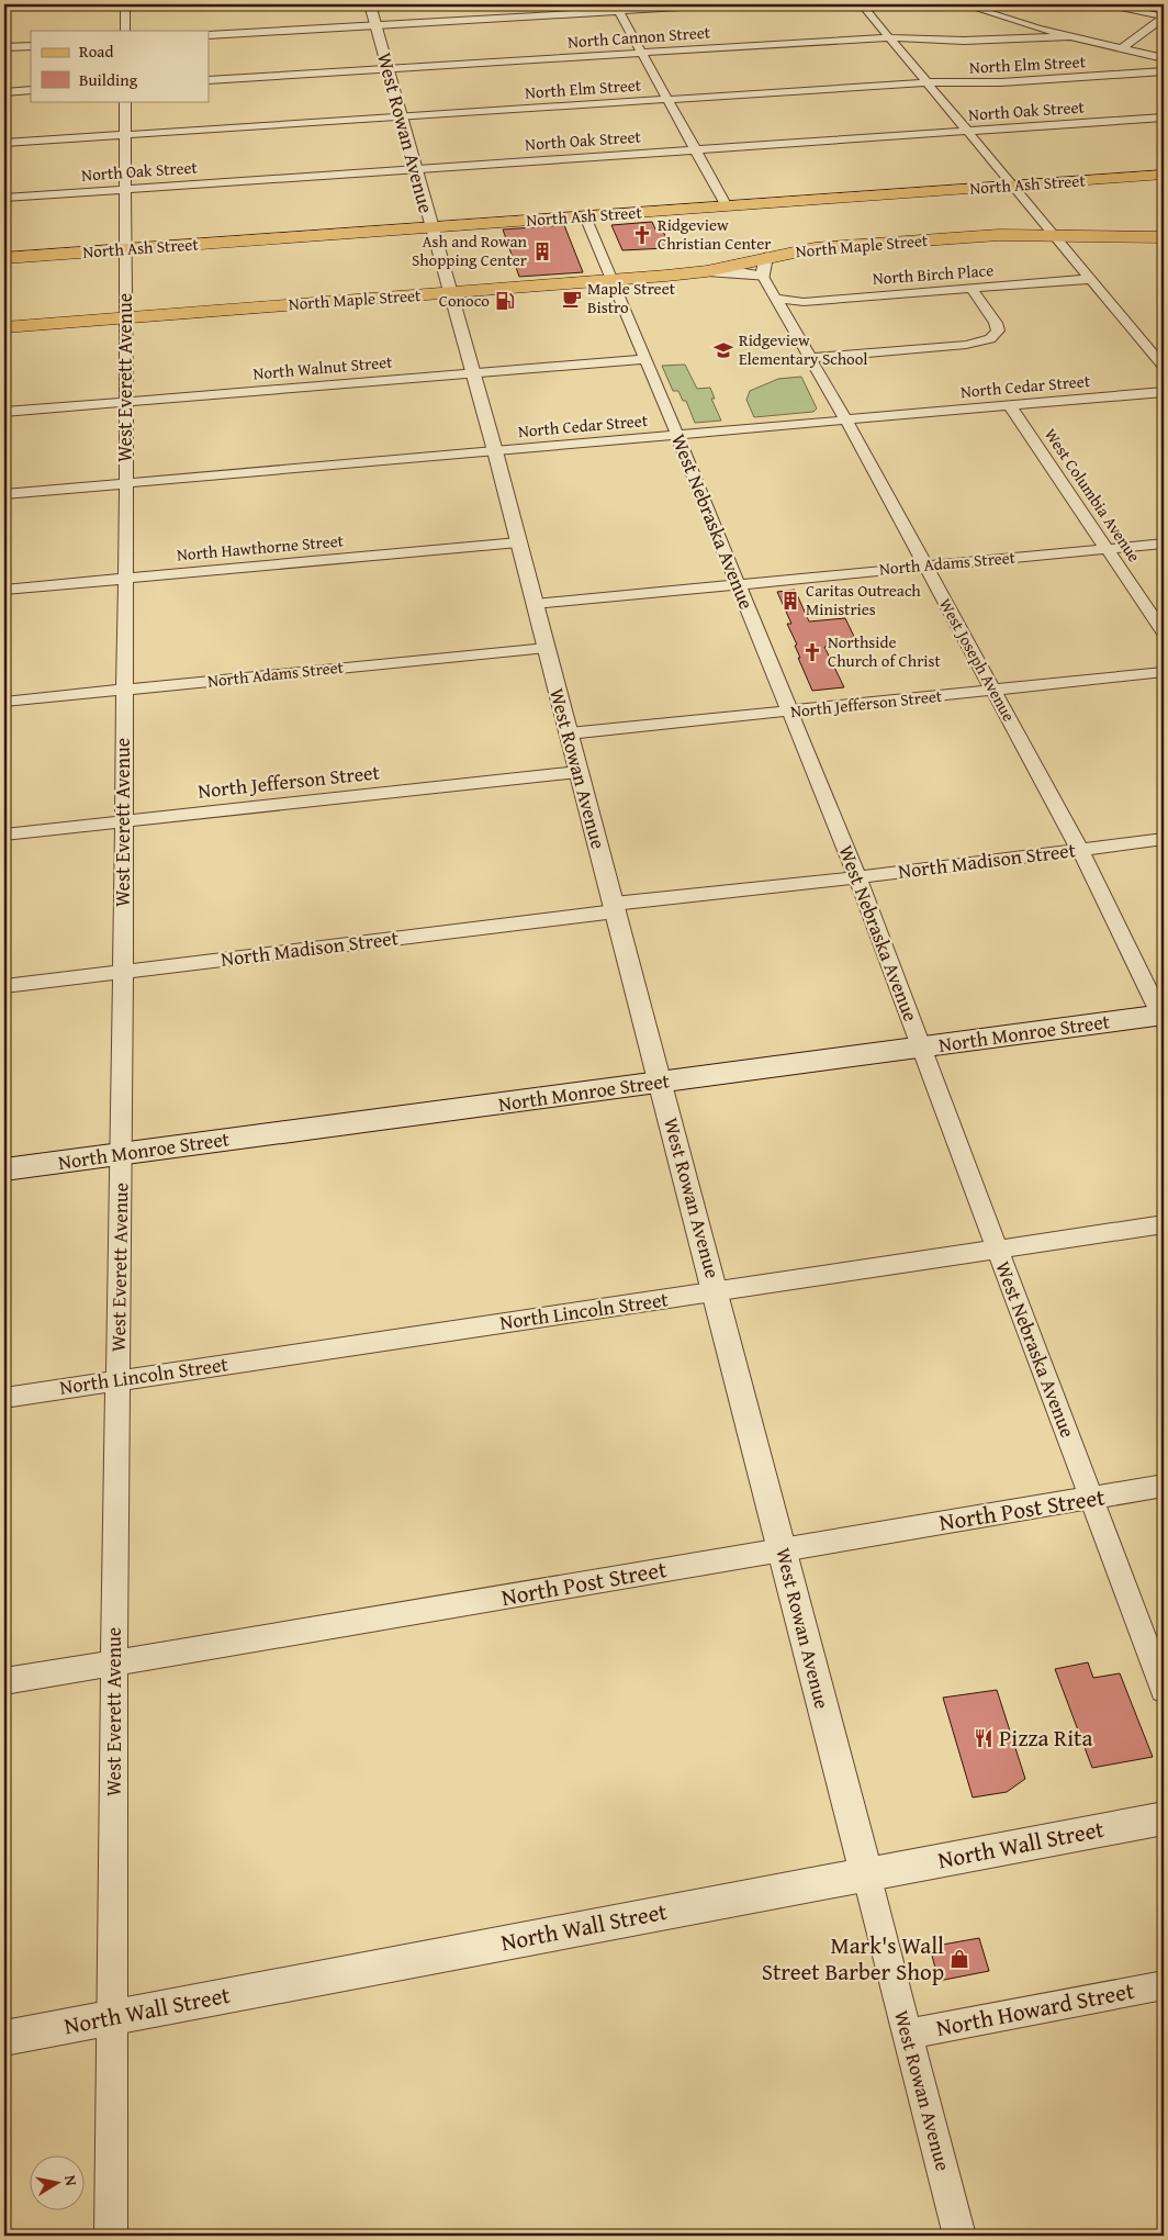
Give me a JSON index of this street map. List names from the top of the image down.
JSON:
{
  "streets": {
    "main road": ["North Ash Street", "North Maple Street", "North Monroe Street"],
    "street": [
      "North Cannon Street",
      "North Elm Street",
      "North Oak Street",
      "West Rowan Avenue",
      "North Birch Place",
      "North Walnut Street",
      "West Everett Avenue",
      "North Cedar Street",
      "West Columbia Avenue",
      "West Nebraska Avenue",
      "North Hawthorne Street",
      "North Adams Street",
      "West Joseph Avenue",
      "North Jefferson Street",
      "North Madison Street",
      "North Lincoln Street",
      "North Post Street",
      "North Wall Street",
      "North Howard Street"
    ]
  },
  "crossings": [
    ["North Cannon Street", "West Rowan Avenue"],
    ["North Elm Street", "West Rowan Avenue"],
    ["North Elm Street", "West Everett Avenue"],
    ["North Oak Street", "West Rowan Avenue"],
    ["North Oak Street", "West Everett Avenue"],
    ["West Rowan Avenue", "North Ash Street"],
    ["West Rowan Avenue", "North Maple Street"],
    ["West Rowan Avenue", "North Walnut Street"],
    ["West Rowan Avenue", "North Cedar Street"],
    ["West Rowan Avenue", "North Hawthorne Street"],
    ["West Rowan Avenue", "North Adams Street"],
    ["West Rowan Avenue", "North Jefferson Street"],
    ["West Rowan Avenue", "North Madison Street"],
    ["West Rowan Avenue", "North Monroe Street"],
    ["West Rowan Avenue", "North Lincoln Street"],
    ["West Rowan Avenue", "North Post Street"],
    ["West Rowan Avenue", "North Wall Street"],
    ["West Rowan Avenue", "North Howard Street"],
    ["North Ash Street", "West Everett Avenue"],
    ["North Ash Street", "West Nebraska Avenue"],
    ["North Maple Street", "West Everett Avenue"],
    ["North Maple Street", "West Nebraska Avenue"],
    ["North Birch Place", "West Joseph Avenue"],
    ["North Walnut Street", "West Everett Avenue"],
    ["North Walnut Street", "West Nebraska Avenue"],
    ["West Everett Avenue", "North Cedar Street"],
    ["West Everett Avenue", "North Hawthorne Street"],
    ["West Everett Avenue", "North Adams Street"],
    ["West Everett Avenue", "North Jefferson Street"],
    ["West Everett Avenue", "North Madison Street"],
    ["West Everett Avenue", "North Monroe Street"],
    ["West Everett Avenue", "North Lincoln Street"],
    ["West Everett Avenue", "North Post Street"],
    ["West Everett Avenue", "North Wall Street"],
    ["North Cedar Street", "West Columbia Avenue"],
    ["North Cedar Street", "West Nebraska Avenue"],
    ["North Cedar Street", "West Joseph Avenue"],
    ["West Columbia Avenue", "North Adams Street"],
    ["West Nebraska Avenue", "North Adams Street"],
    ["West Nebraska Avenue", "North Jefferson Street"],
    ["West Nebraska Avenue", "North Madison Street"],
    ["West Nebraska Avenue", "North Monroe Street"],
    ["West Nebraska Avenue", "North Lincoln Street"],
    ["West Nebraska Avenue", "North Post Street"],
    ["North Adams Street", "West Joseph Avenue"],
    ["West Joseph Avenue", "North Jefferson Street"],
    ["West Joseph Avenue", "North Madison Street"],
    ["West Joseph Avenue", "North Monroe Street"]
  ],
  "places": {
    "church": ["Ridgeview Christian Center", "Northside Church of Christ"],
    "building": ["Ash and Rowan Shopping Center", "Caritas Outreach Ministries"],
    "cafe": ["Maple Street Bistro"],
    "fuel station": ["Conoco"],
    "school or university": ["Ridgeview Elementary School"],
    "restaurant": ["Pizza Rita"],
    "shop": ["Mark's Wall Street Barber Shop"]
  },
  "legend": ["Road", "Building"],
  "north": "right"
}
